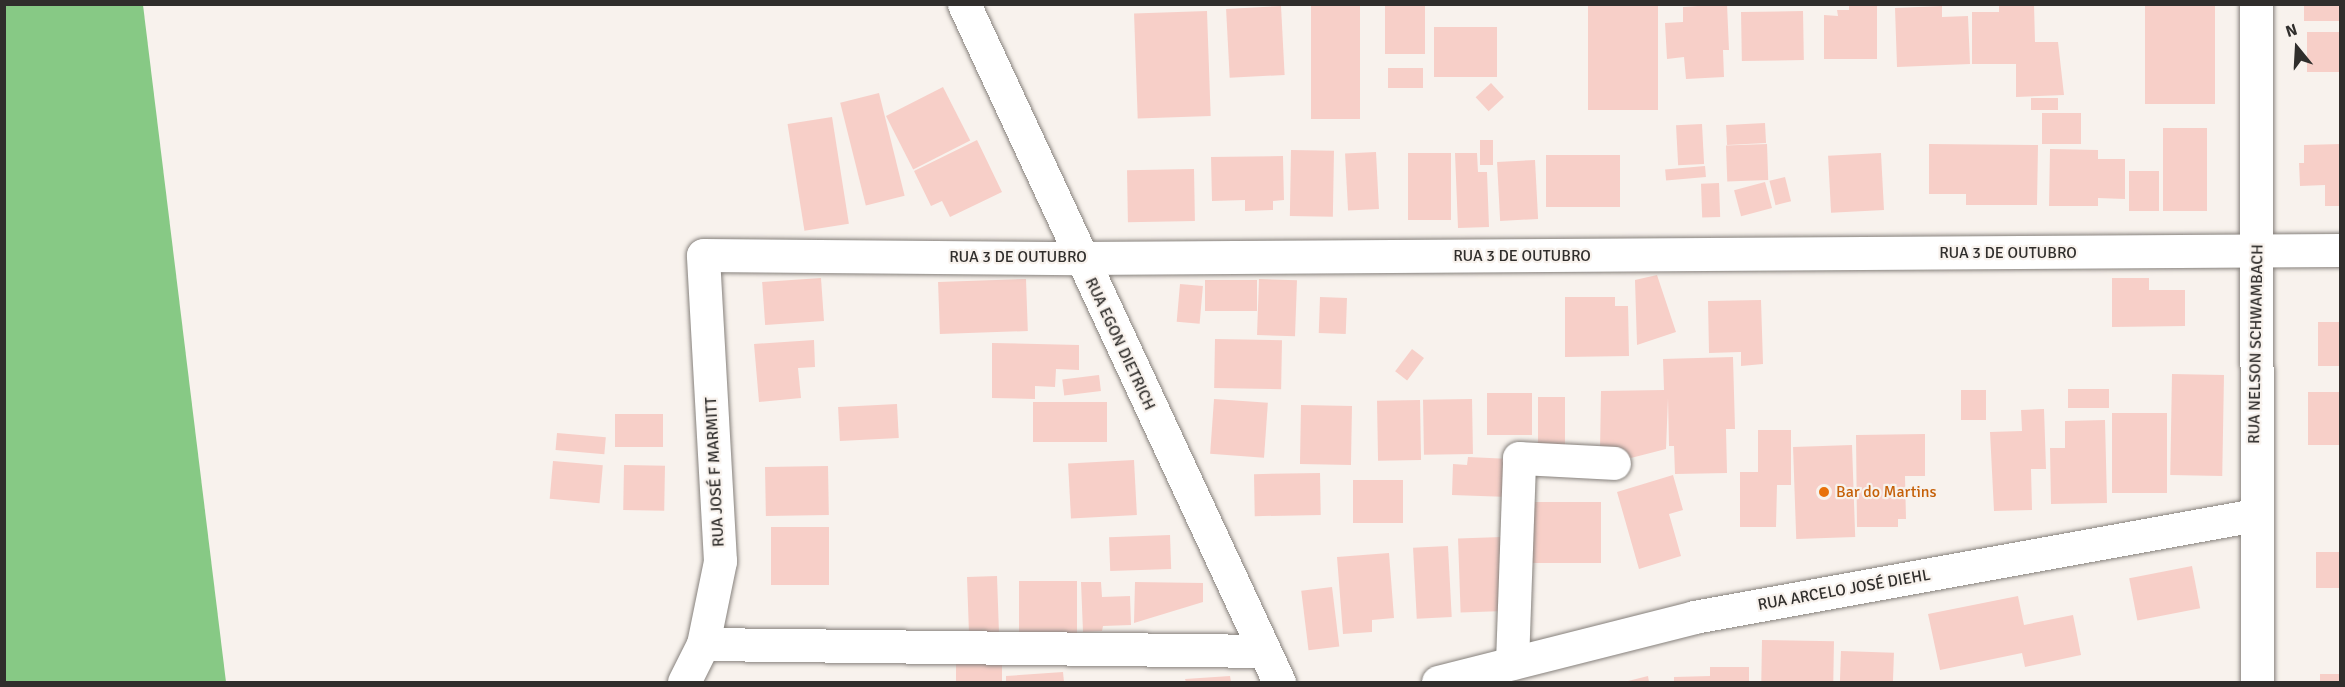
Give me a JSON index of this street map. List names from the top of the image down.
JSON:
{
  "streets": {
    "street": [
      "RUA 3 DE OUTUBRO",
      "RUA EGON DIETRICH",
      "RUA NELSON SCHWAMBACH",
      "RUA JOSÉ F MARMITT",
      "RUA ARCELO JOSÉ DIEHL"
    ]
  },
  "crossings": [
    ["RUA 3 DE OUTUBRO", "RUA EGON DIETRICH"],
    ["RUA 3 DE OUTUBRO", "RUA NELSON SCHWAMBACH"],
    ["RUA 3 DE OUTUBRO", "RUA JOSÉ F MARMITT"],
    ["RUA NELSON SCHWAMBACH", "RUA ARCELO JOSÉ DIEHL"]
  ],
  "places": ["Bar do Martins"],
  "north": "top"
}
